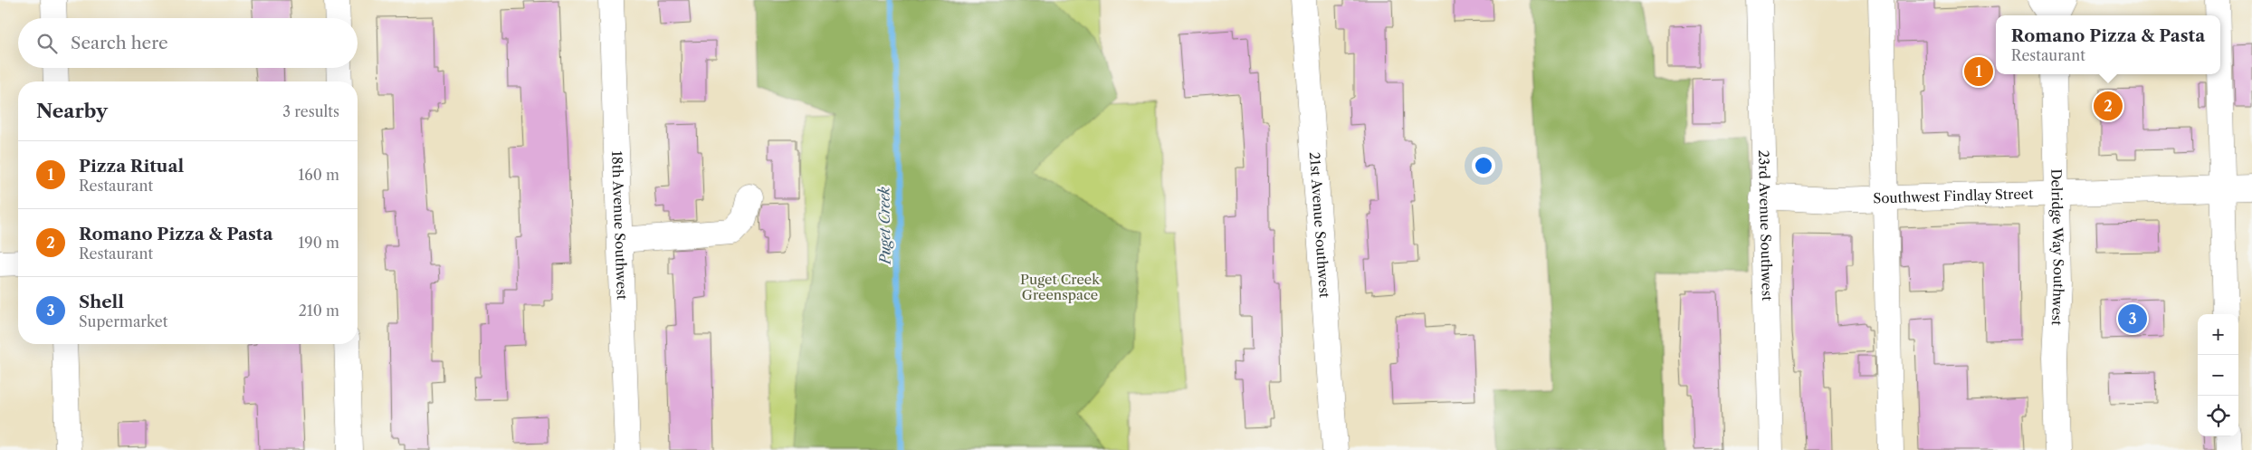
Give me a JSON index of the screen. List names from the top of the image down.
{
  "streets": {
    "street": [
      "Southwest Findlay Street",
      "18th Avenue Southwest",
      "21st Avenue Southwest",
      "23rd Avenue Southwest",
      "Delridge Way Southwest"
    ]
  },
  "crossings": [
    ["Southwest Findlay Street", "23rd Avenue Southwest"],
    ["Southwest Findlay Street", "Delridge Way Southwest"]
  ],
  "water": ["Puget Creek"],
  "parks": ["Puget Creek Greenspace"],
  "page": {
    "popup": ["Romano Pizza & Pasta", "Restaurant"],
    "search": "Search here",
    "pins": ["1", "2", "3"],
    "heading": ["Nearby", "3 results"],
    "list": [
      {
        "mark": "1",
        "name": "Pizza Ritual",
        "note": "Restaurant",
        "value": "160 m"
      },
      {
        "mark": "2",
        "name": "Romano Pizza & Pasta",
        "note": "Restaurant",
        "value": "190 m"
      },
      {
        "mark": "3",
        "name": "Shell",
        "note": "Supermarket",
        "value": "210 m"
      }
    ],
    "map_buttons": ["+", "−"]
  }
}
